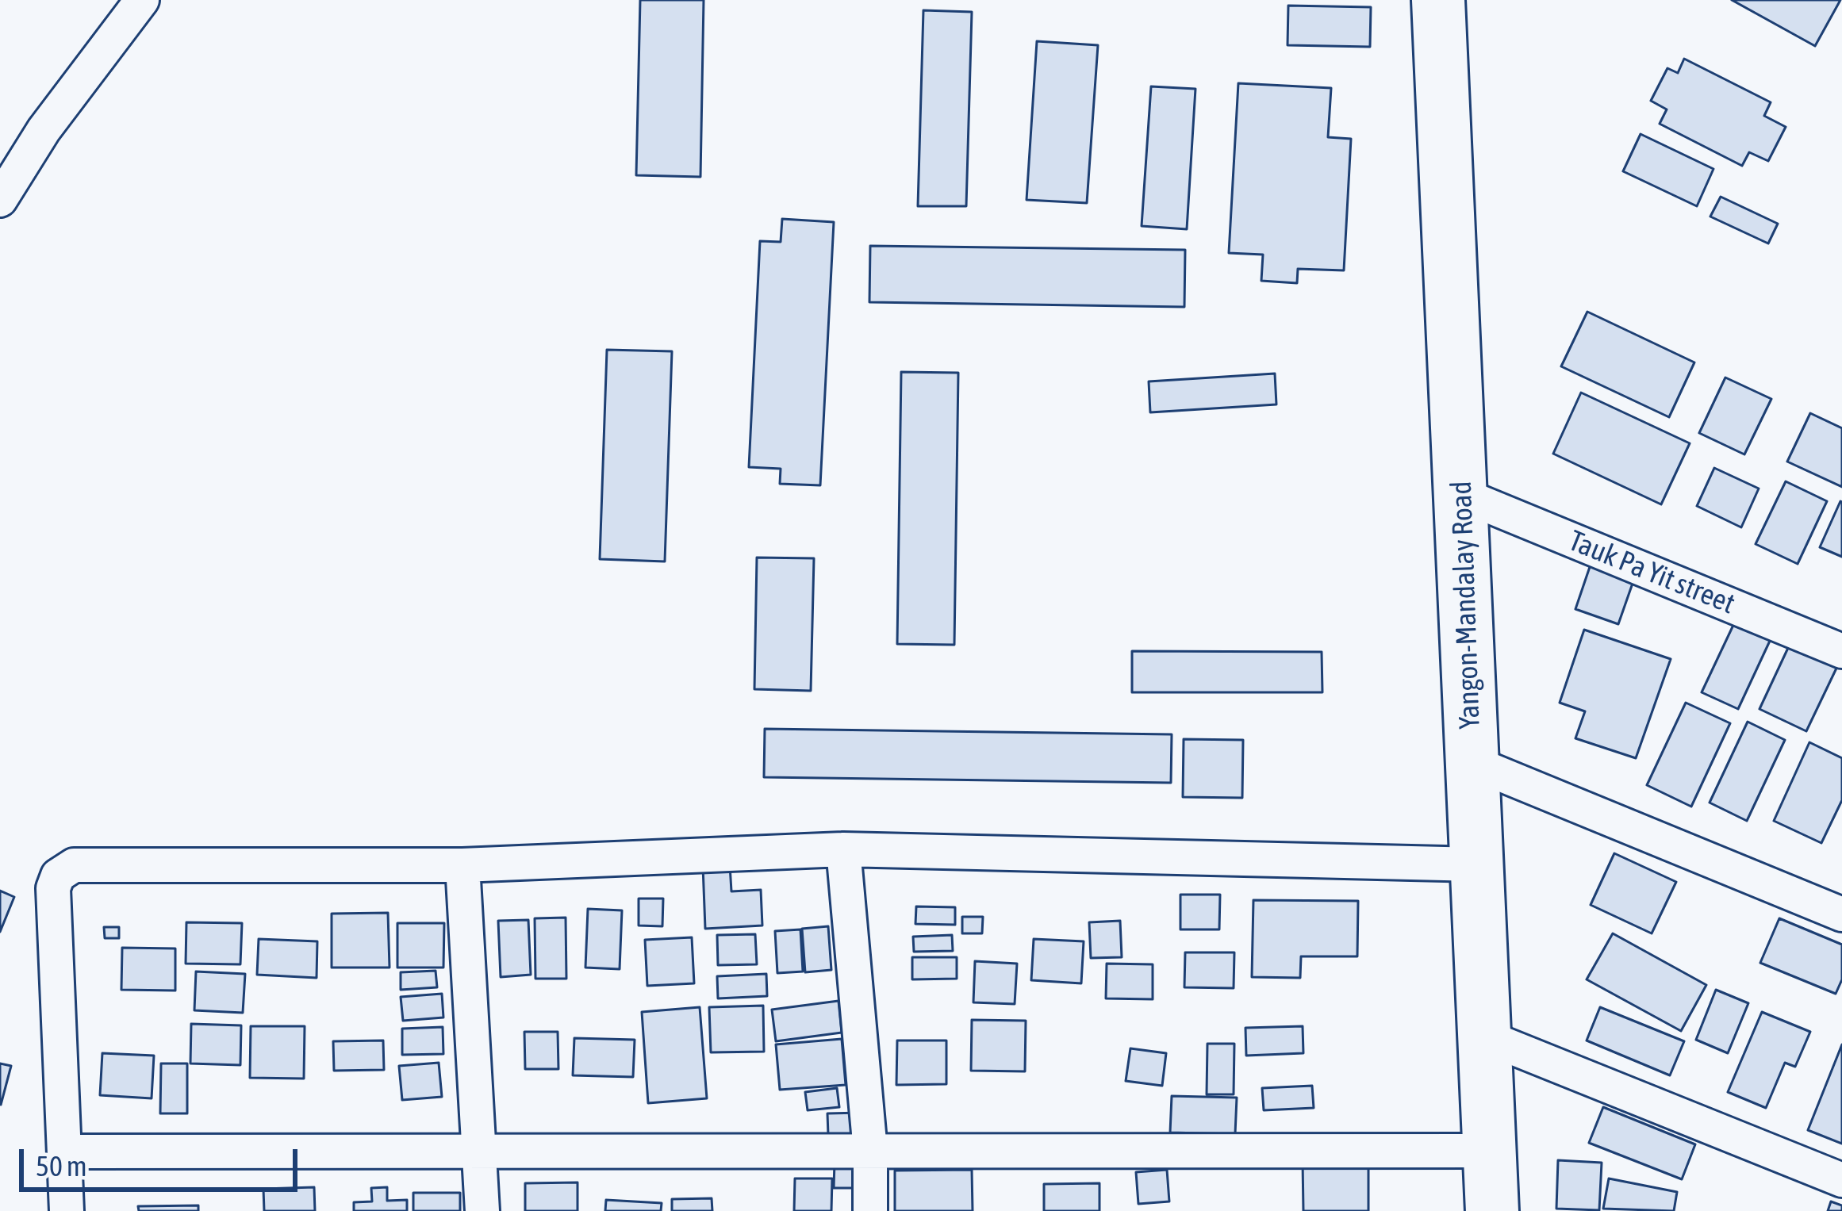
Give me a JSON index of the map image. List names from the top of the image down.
{
  "streets": {
    "highway": ["Yangon-Mandalay Road"],
    "street": ["Tauk Pa Yit street"]
  },
  "crossings": [
    ["Tauk Pa Yit street", "Yangon-Mandalay Road"]
  ],
  "scale_bar": "50 m"
}
